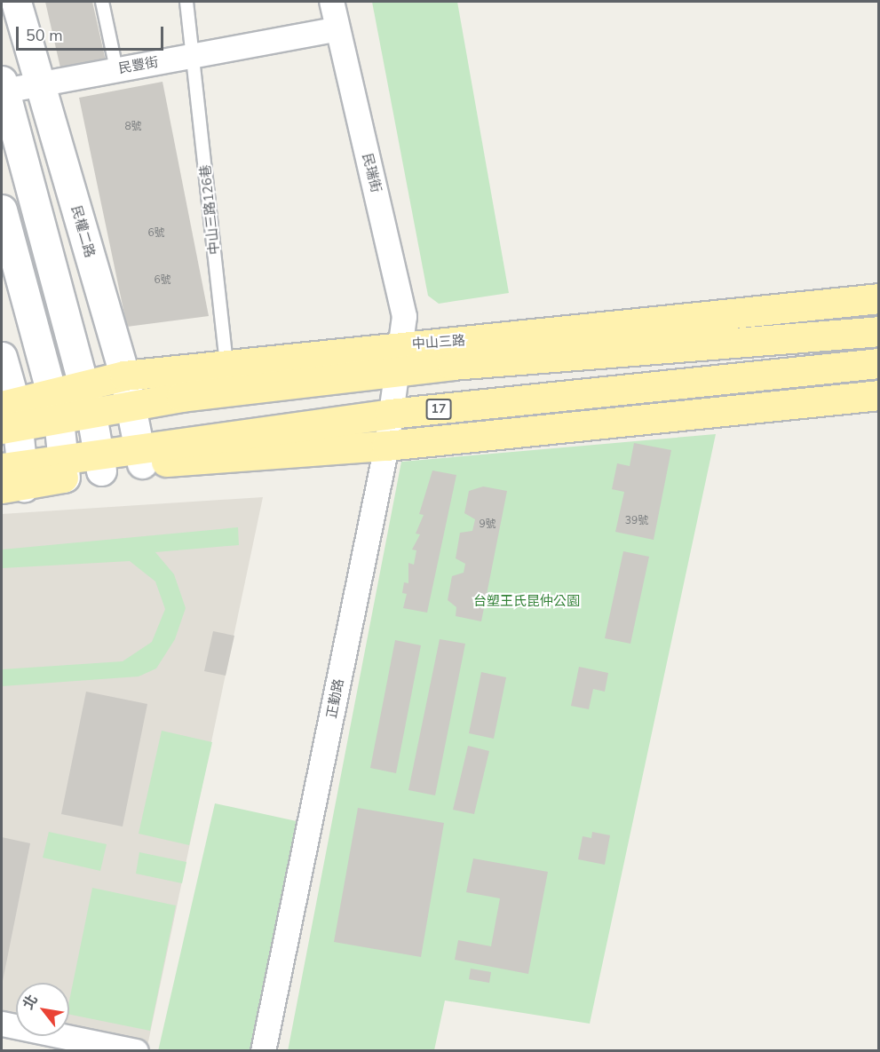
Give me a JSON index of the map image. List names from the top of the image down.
{
  "streets": {
    "main road": ["民權二路", "中山三路", "17"],
    "street": ["民豐街", "民瑞街", "正勤路"],
    "lane": ["中山三路126巷"]
  },
  "crossings": [
    ["民豐街", "民瑞街"],
    ["民豐街", "中山三路126巷"],
    ["民豐街", "民權二路"],
    ["民瑞街", "中山三路"],
    ["民瑞街", "正勤路"],
    ["中山三路126巷", "中山三路"],
    ["民權二路", "中山三路"],
    ["民權二路", "17"],
    ["中山三路", "正勤路"],
    ["17", "正勤路"]
  ],
  "parks": ["台塑王氏昆仲公園"],
  "house_numbers": [
    "8號",
    "6號",
    "6號",
    "39號",
    "9號"
  ],
  "scale_bar": "50 m",
  "north": "top left"
}
